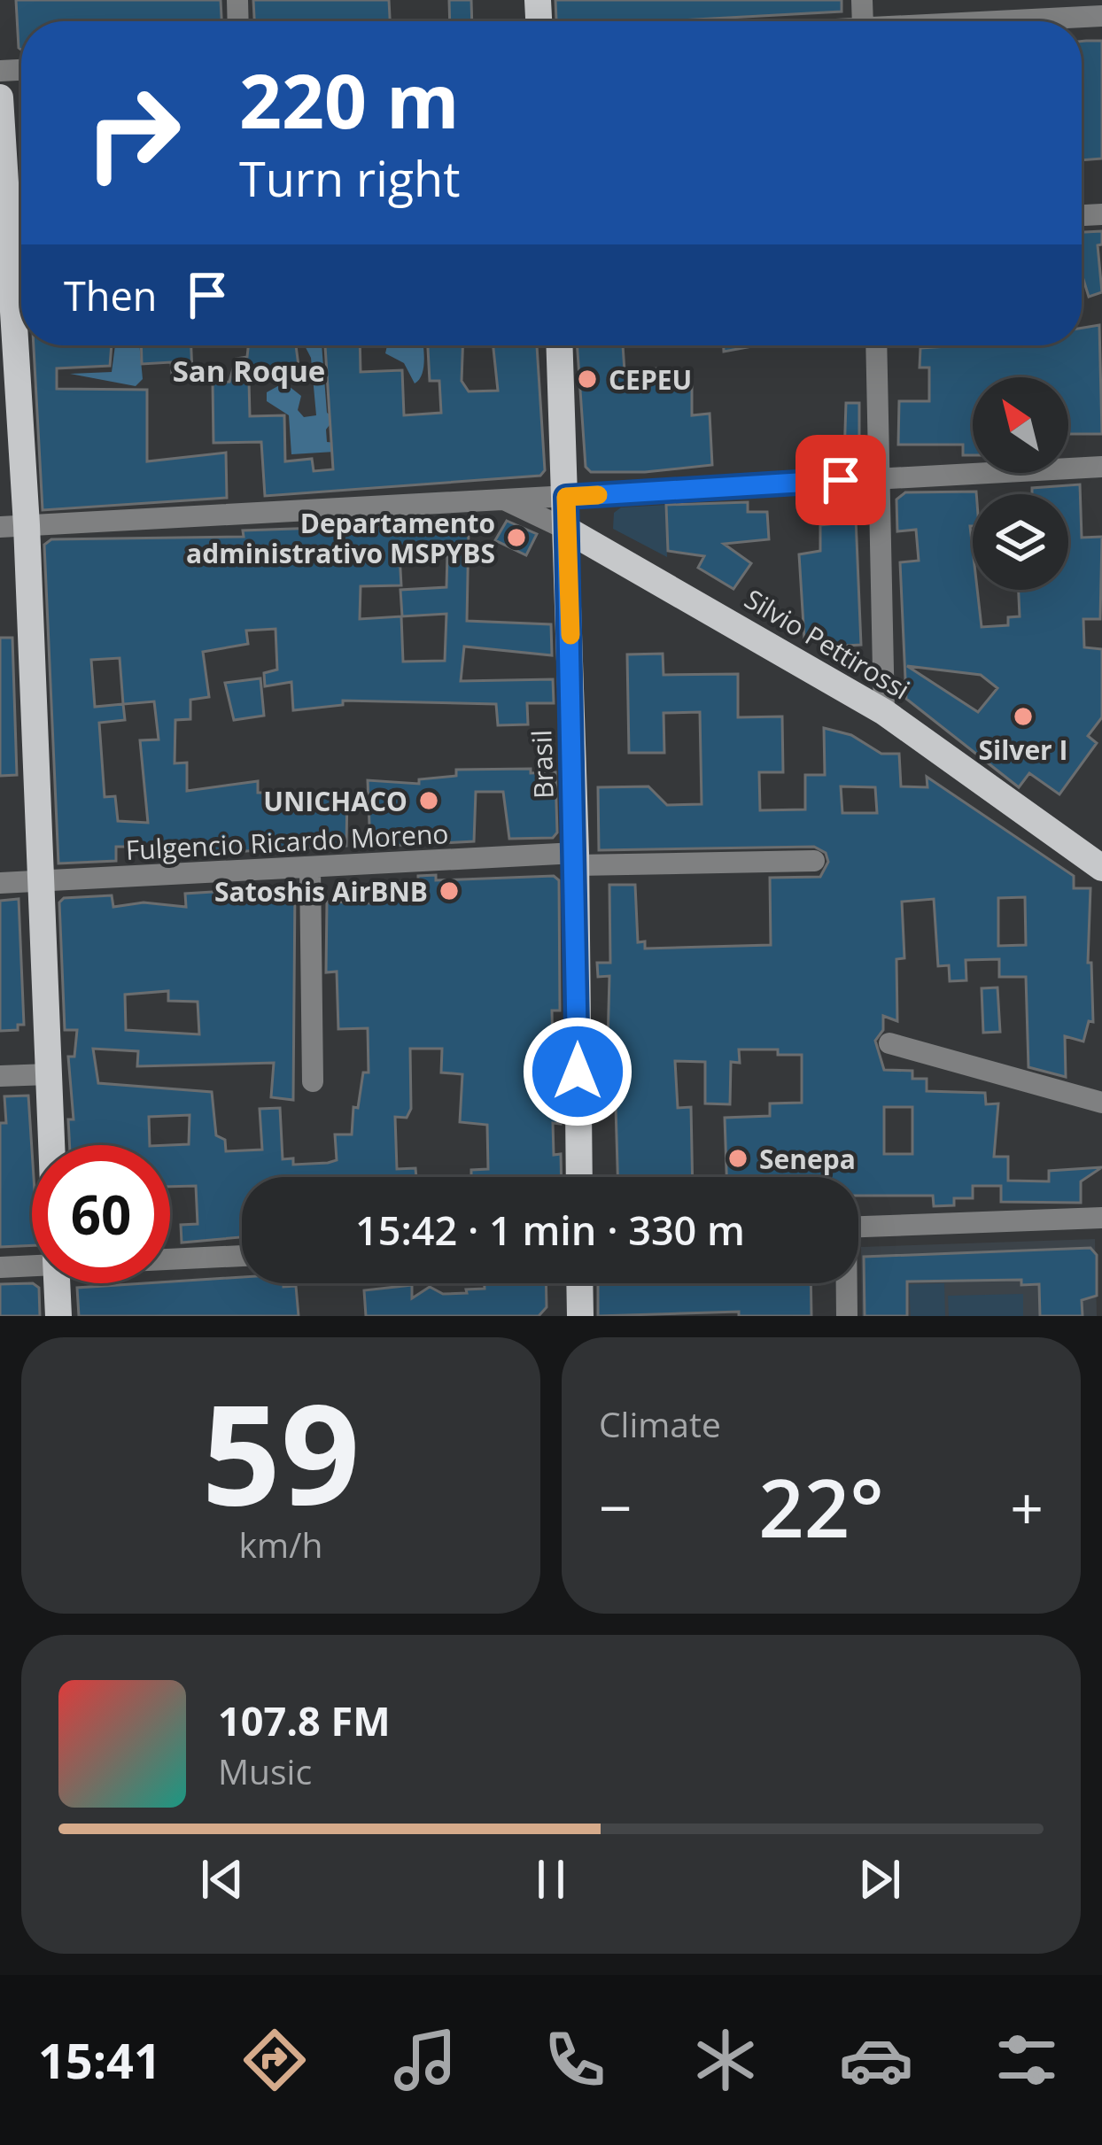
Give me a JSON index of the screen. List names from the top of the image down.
{
  "streets": {
    "main road": ["Silvio Pettirossi", "Brasil"],
    "street": ["Fulgencio Ricardo Moreno"]
  },
  "crossings": [
    ["Silvio Pettirossi", "Brasil"],
    ["Brasil", "Fulgencio Ricardo Moreno"]
  ],
  "districts": ["San Roque"],
  "places": [
    "CEPEU",
    "Departamento administrativo MSPYBS",
    "Silver I",
    "UNICHACO",
    "Satoshis AirBNB",
    "Senepa"
  ],
  "north": "top left",
  "page": {
    "turn": ["220 m", "Turn right"],
    "then": "Then",
    "limit": "60",
    "trip": "15:42 · 1 min · 330 m",
    "tile": [
      ["59", "km/h"],
      "Climate"
    ],
    "heat": ["−", "22°", "+"],
    "song": ["107.8 FM", "Music"],
    "tabs": "15:41"
  }
}
